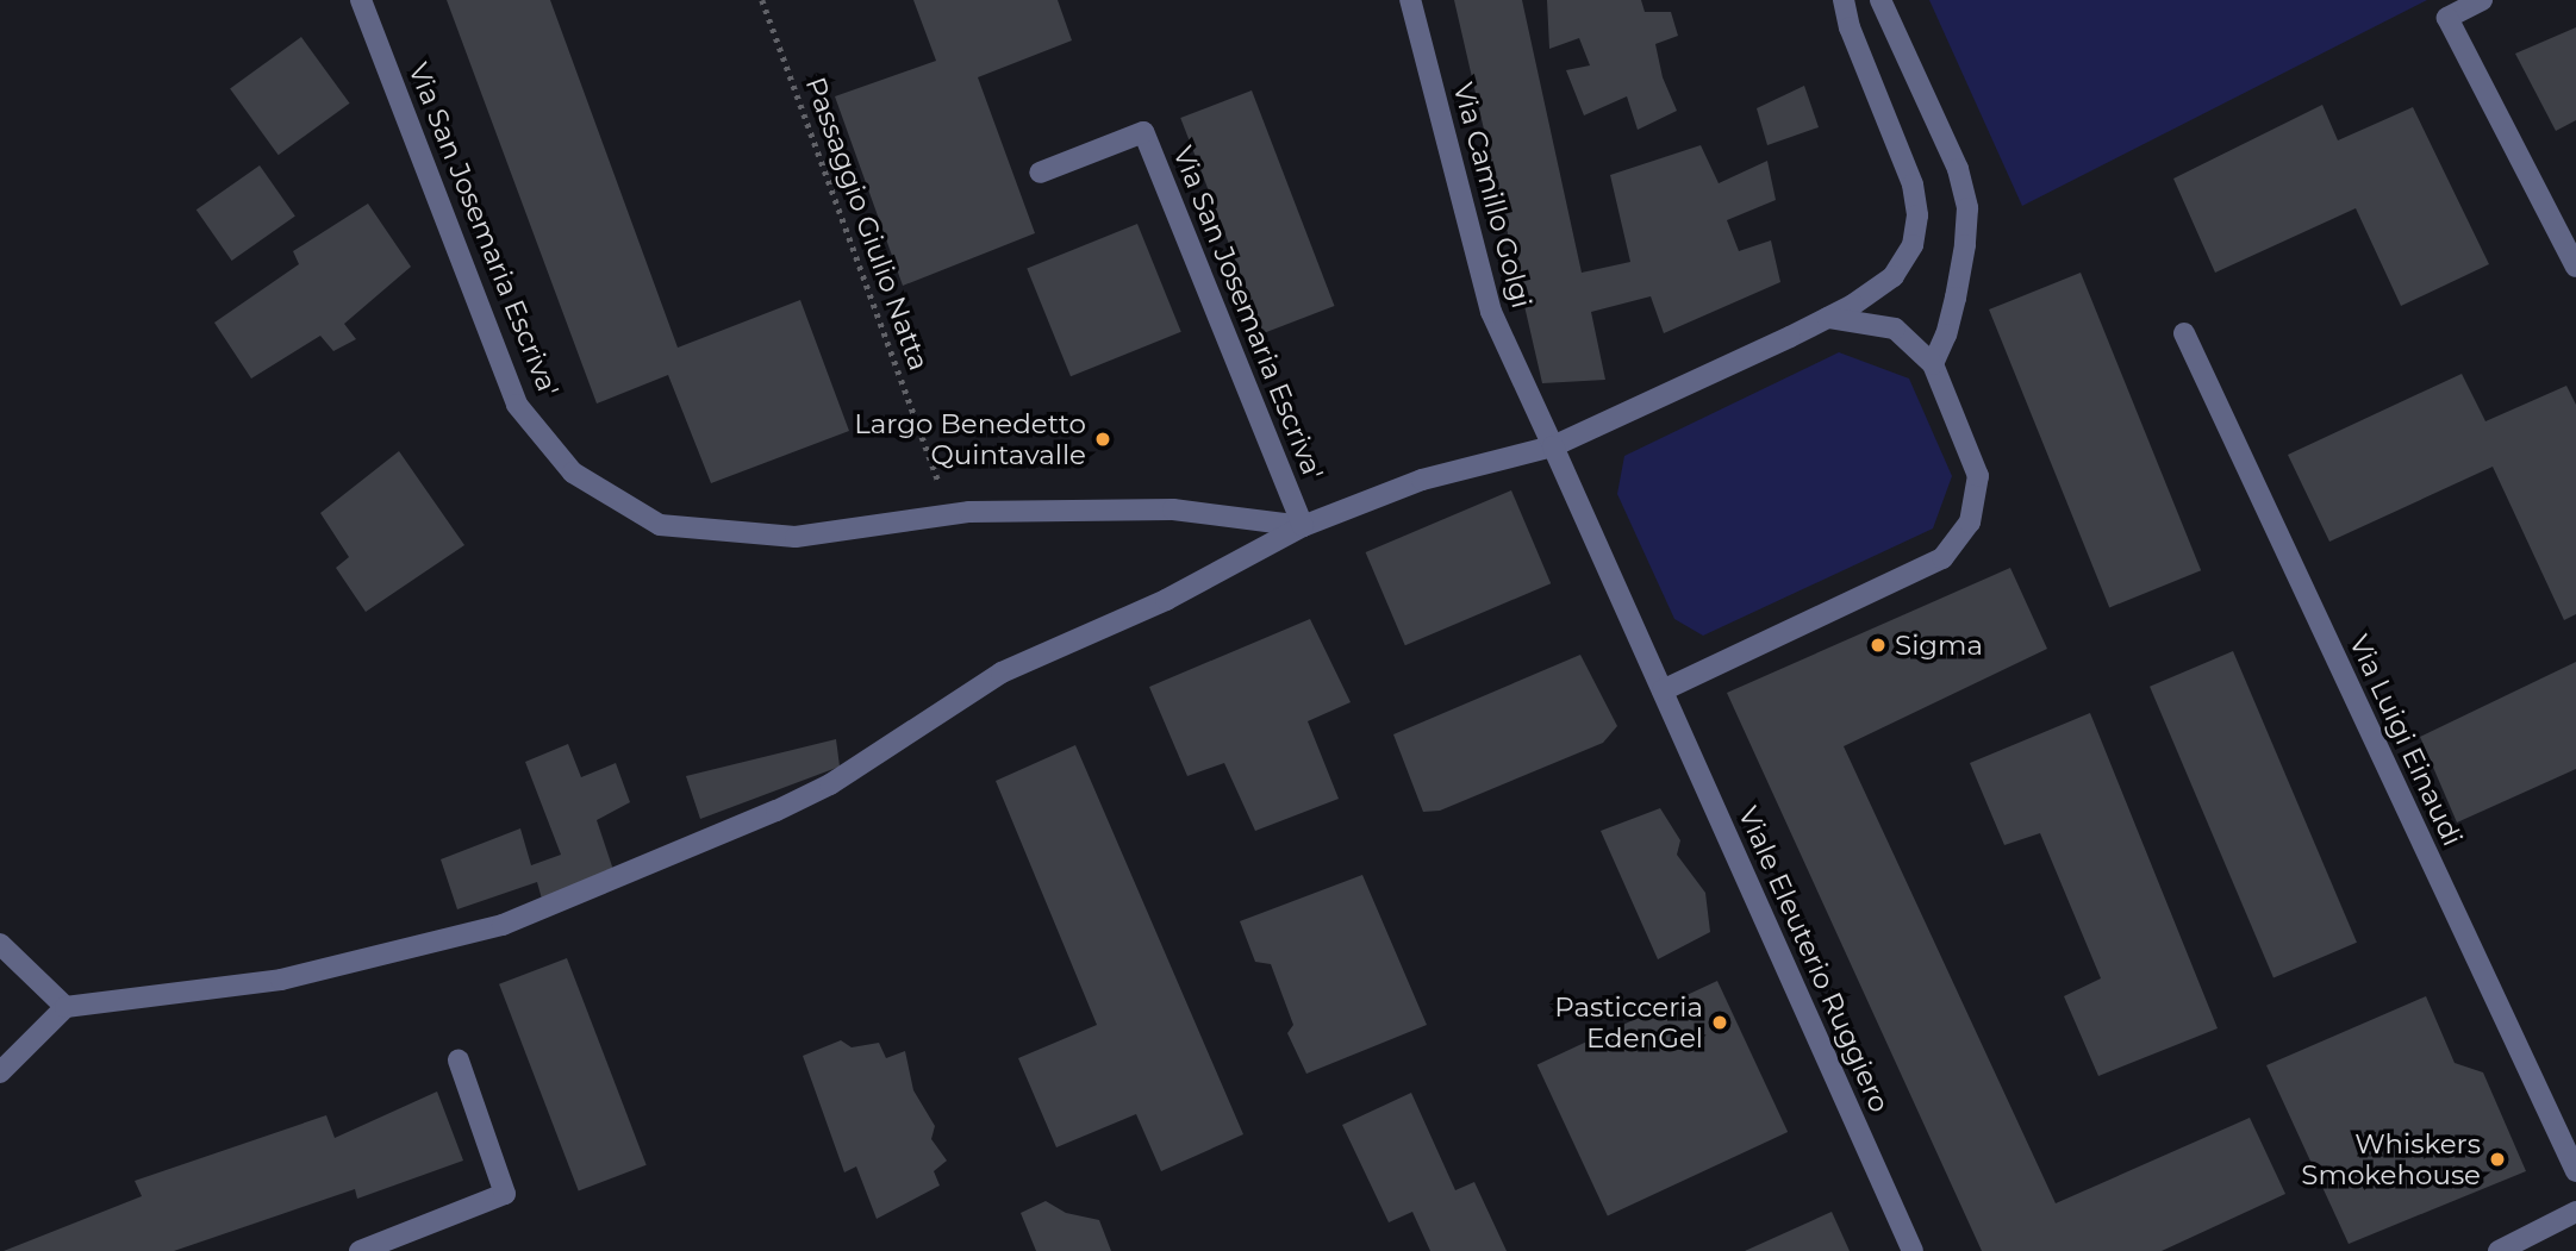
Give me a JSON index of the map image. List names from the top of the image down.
{
  "streets": {
    "street": [
      "Via Camillo Golgi",
      "Via San Josemaria Escriva'",
      "Via Luigi Einaudi",
      "Viale Eleuterio Ruggiero"
    ],
    "path": ["Passaggio Giulio Natta"]
  },
  "crossings": [
    ["Via Camillo Golgi", "Via San Josemaria Escriva'"],
    ["Via Camillo Golgi", "Viale Eleuterio Ruggiero"]
  ],
  "places": [
    "Largo Benedetto Quintavalle",
    "Sigma",
    "Pasticceria EdenGel",
    "Whiskers Smokehouse"
  ]
}
